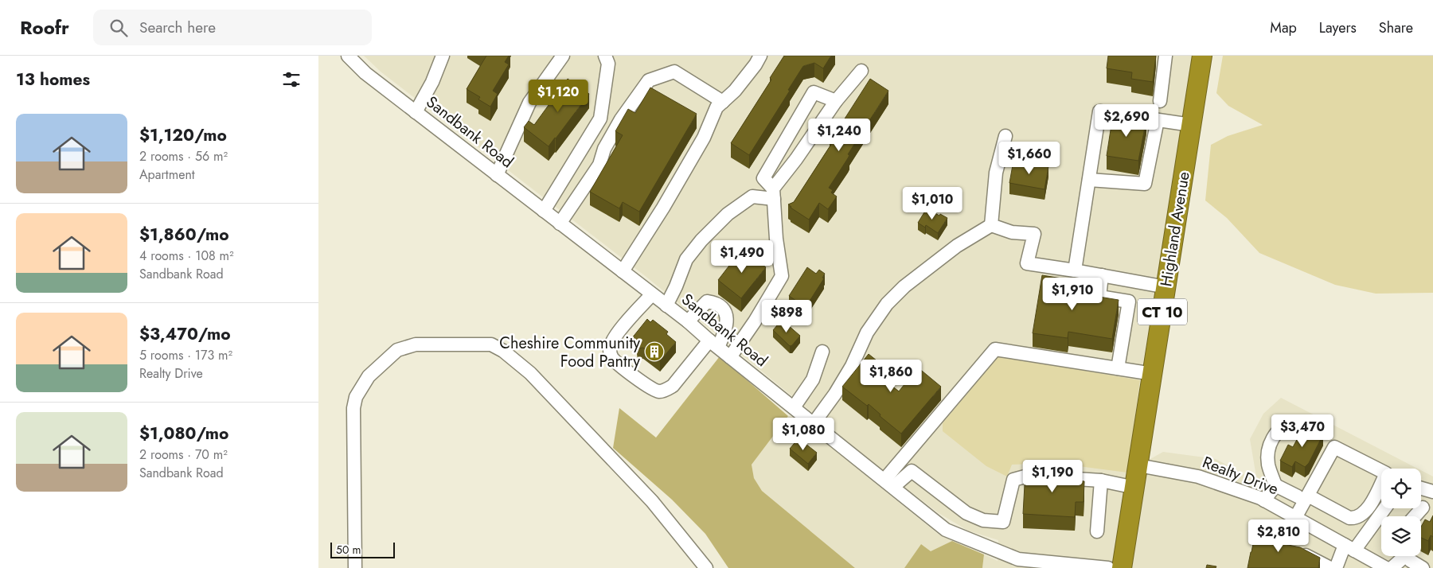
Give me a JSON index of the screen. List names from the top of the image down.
{
  "streets": {
    "highway": ["Highland Avenue", "CT 10"],
    "street": ["Sandbank Road", "Realty Drive"]
  },
  "crossings": [
    ["Highland Avenue", "Realty Drive"]
  ],
  "places": {
    "building": ["Cheshire Community Food Pantry"]
  },
  "scale_bar": "50 m",
  "page": {
    "header": "Roofr",
    "search": "Search here",
    "nav": ["Map", "Layers", "Share"],
    "heading": "13 homes",
    "price": [
      "$1,120",
      "$2,690",
      "$1,240",
      "$1,660",
      "$1,010",
      "$1,490",
      "$1,910",
      "$898",
      "$1,860",
      "$3,470",
      "$1,080",
      "$1,190",
      "$2,810"
    ],
    "list": [
      {
        "name": "$1,120/mo",
        "note": "2 rooms · 56 m² · Apartment"
      },
      {
        "name": "$1,860/mo",
        "note": "4 rooms · 108 m² · Sandbank Road"
      },
      {
        "name": "$3,470/mo",
        "note": "5 rooms · 173 m² · Realty Drive"
      },
      {
        "name": "$1,080/mo",
        "note": "2 rooms · 70 m² · Sandbank Road"
      }
    ],
    "scale": "50 m"
  }
}
